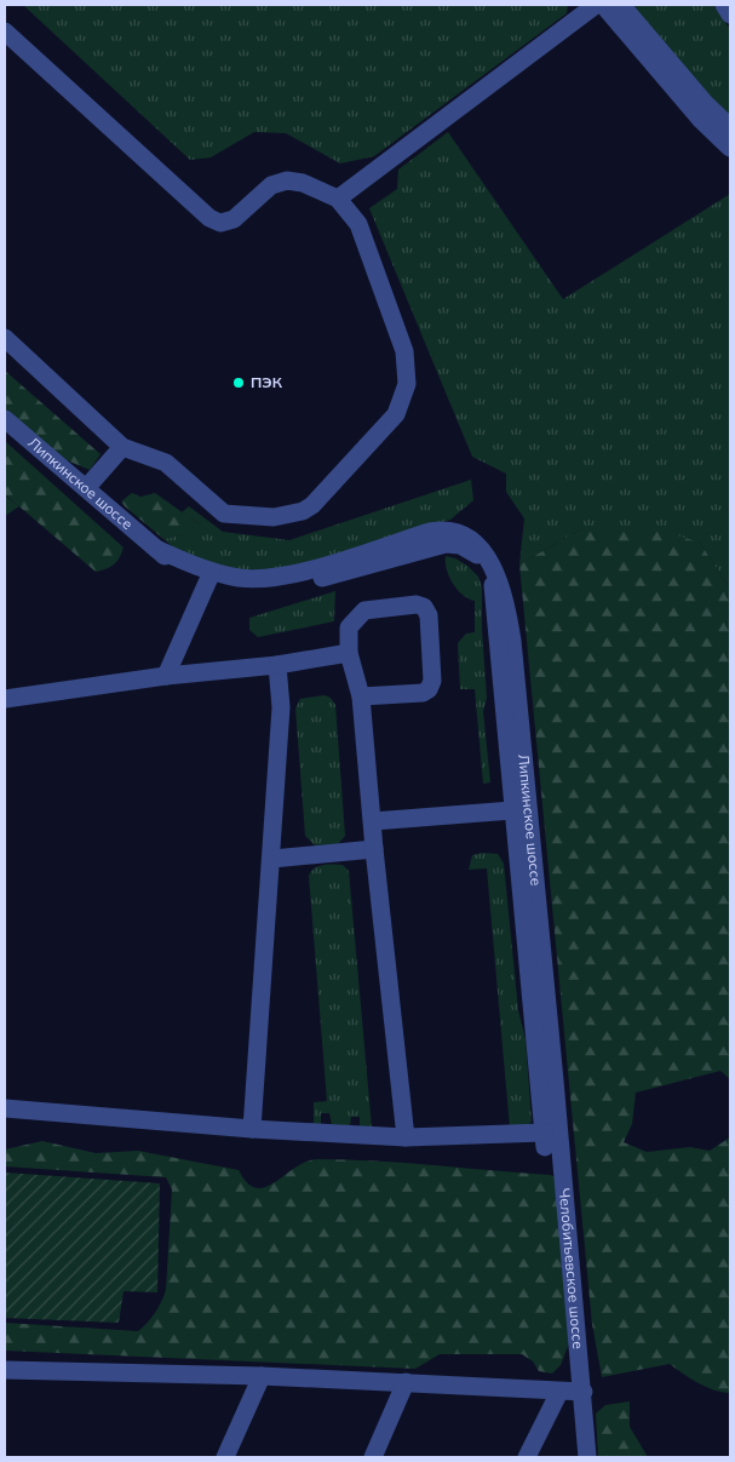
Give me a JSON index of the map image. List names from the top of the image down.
{
  "streets": {
    "street": ["Липкинское шоссе", "Челобитьевское шоссе"]
  },
  "crossings": [
    ["Липкинское шоссе", "Челобитьевское шоссе"]
  ],
  "places": ["ПЭК"]
}
